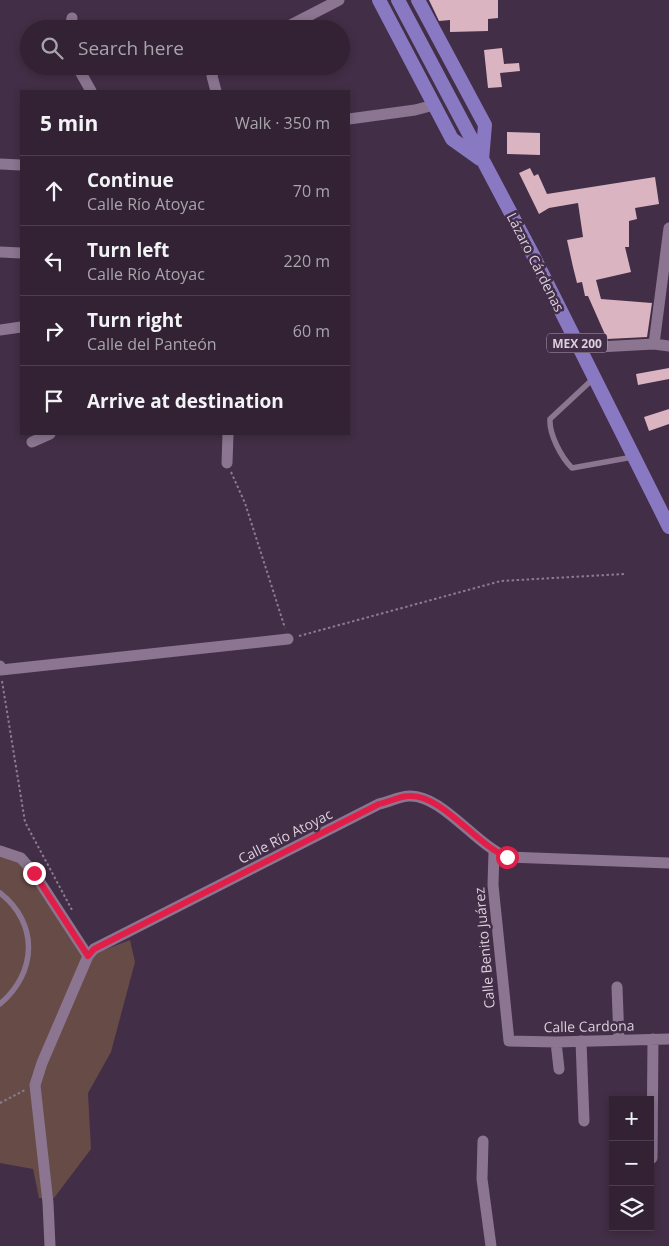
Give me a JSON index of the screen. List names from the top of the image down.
{
  "streets": {
    "main road": ["Lázaro Cárdenas", "MEX 200"],
    "street": ["Calle Río Atoyac", "Calle Benito Juárez", "Calle Cardona"]
  },
  "crossings": [
    ["Lázaro Cárdenas", "MEX 200"],
    ["Calle Río Atoyac", "Calle Benito Juárez"],
    ["Calle Benito Juárez", "Calle Cardona"]
  ],
  "page": {
    "search": "Search here",
    "heading": ["5 min", "Walk · 350 m"],
    "list": [
      ["Continue", "Calle Río Atoyac", "70 m"],
      ["Turn left", "Calle Río Atoyac", "220 m"],
      ["Turn right", "Calle del Panteón", "60 m"],
      "Arrive at destination"
    ],
    "map_buttons": ["+", "−"]
  }
}
